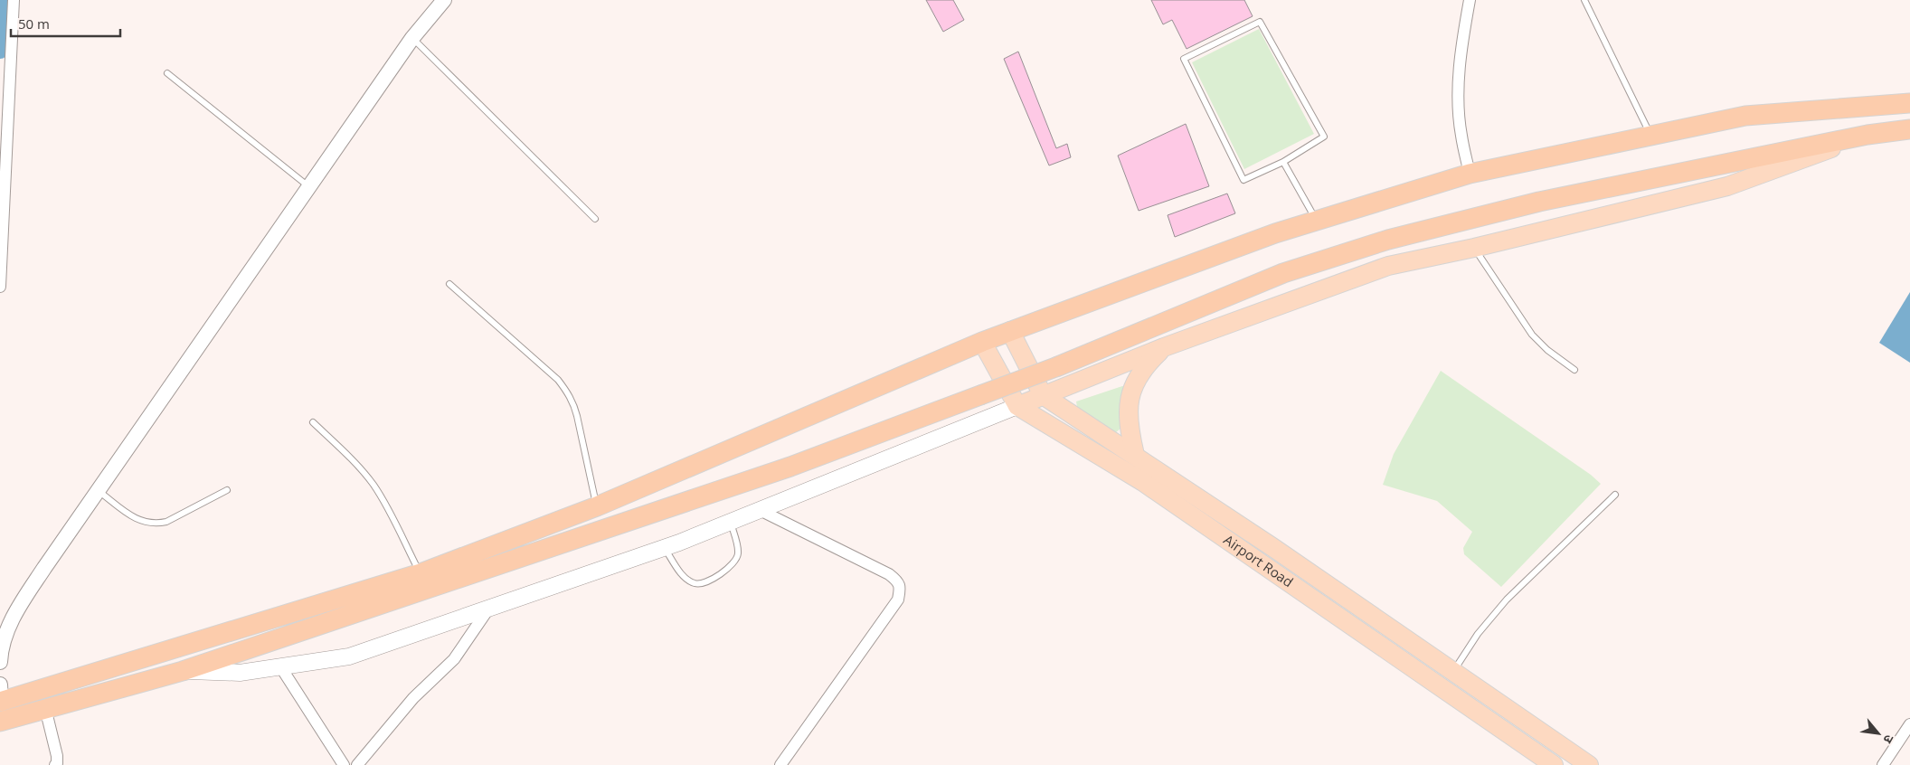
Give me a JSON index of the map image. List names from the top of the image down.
{
  "streets": {
    "main road": ["Airport Road"]
  },
  "scale_bar": "50 m",
  "north": "bottom right"
}
